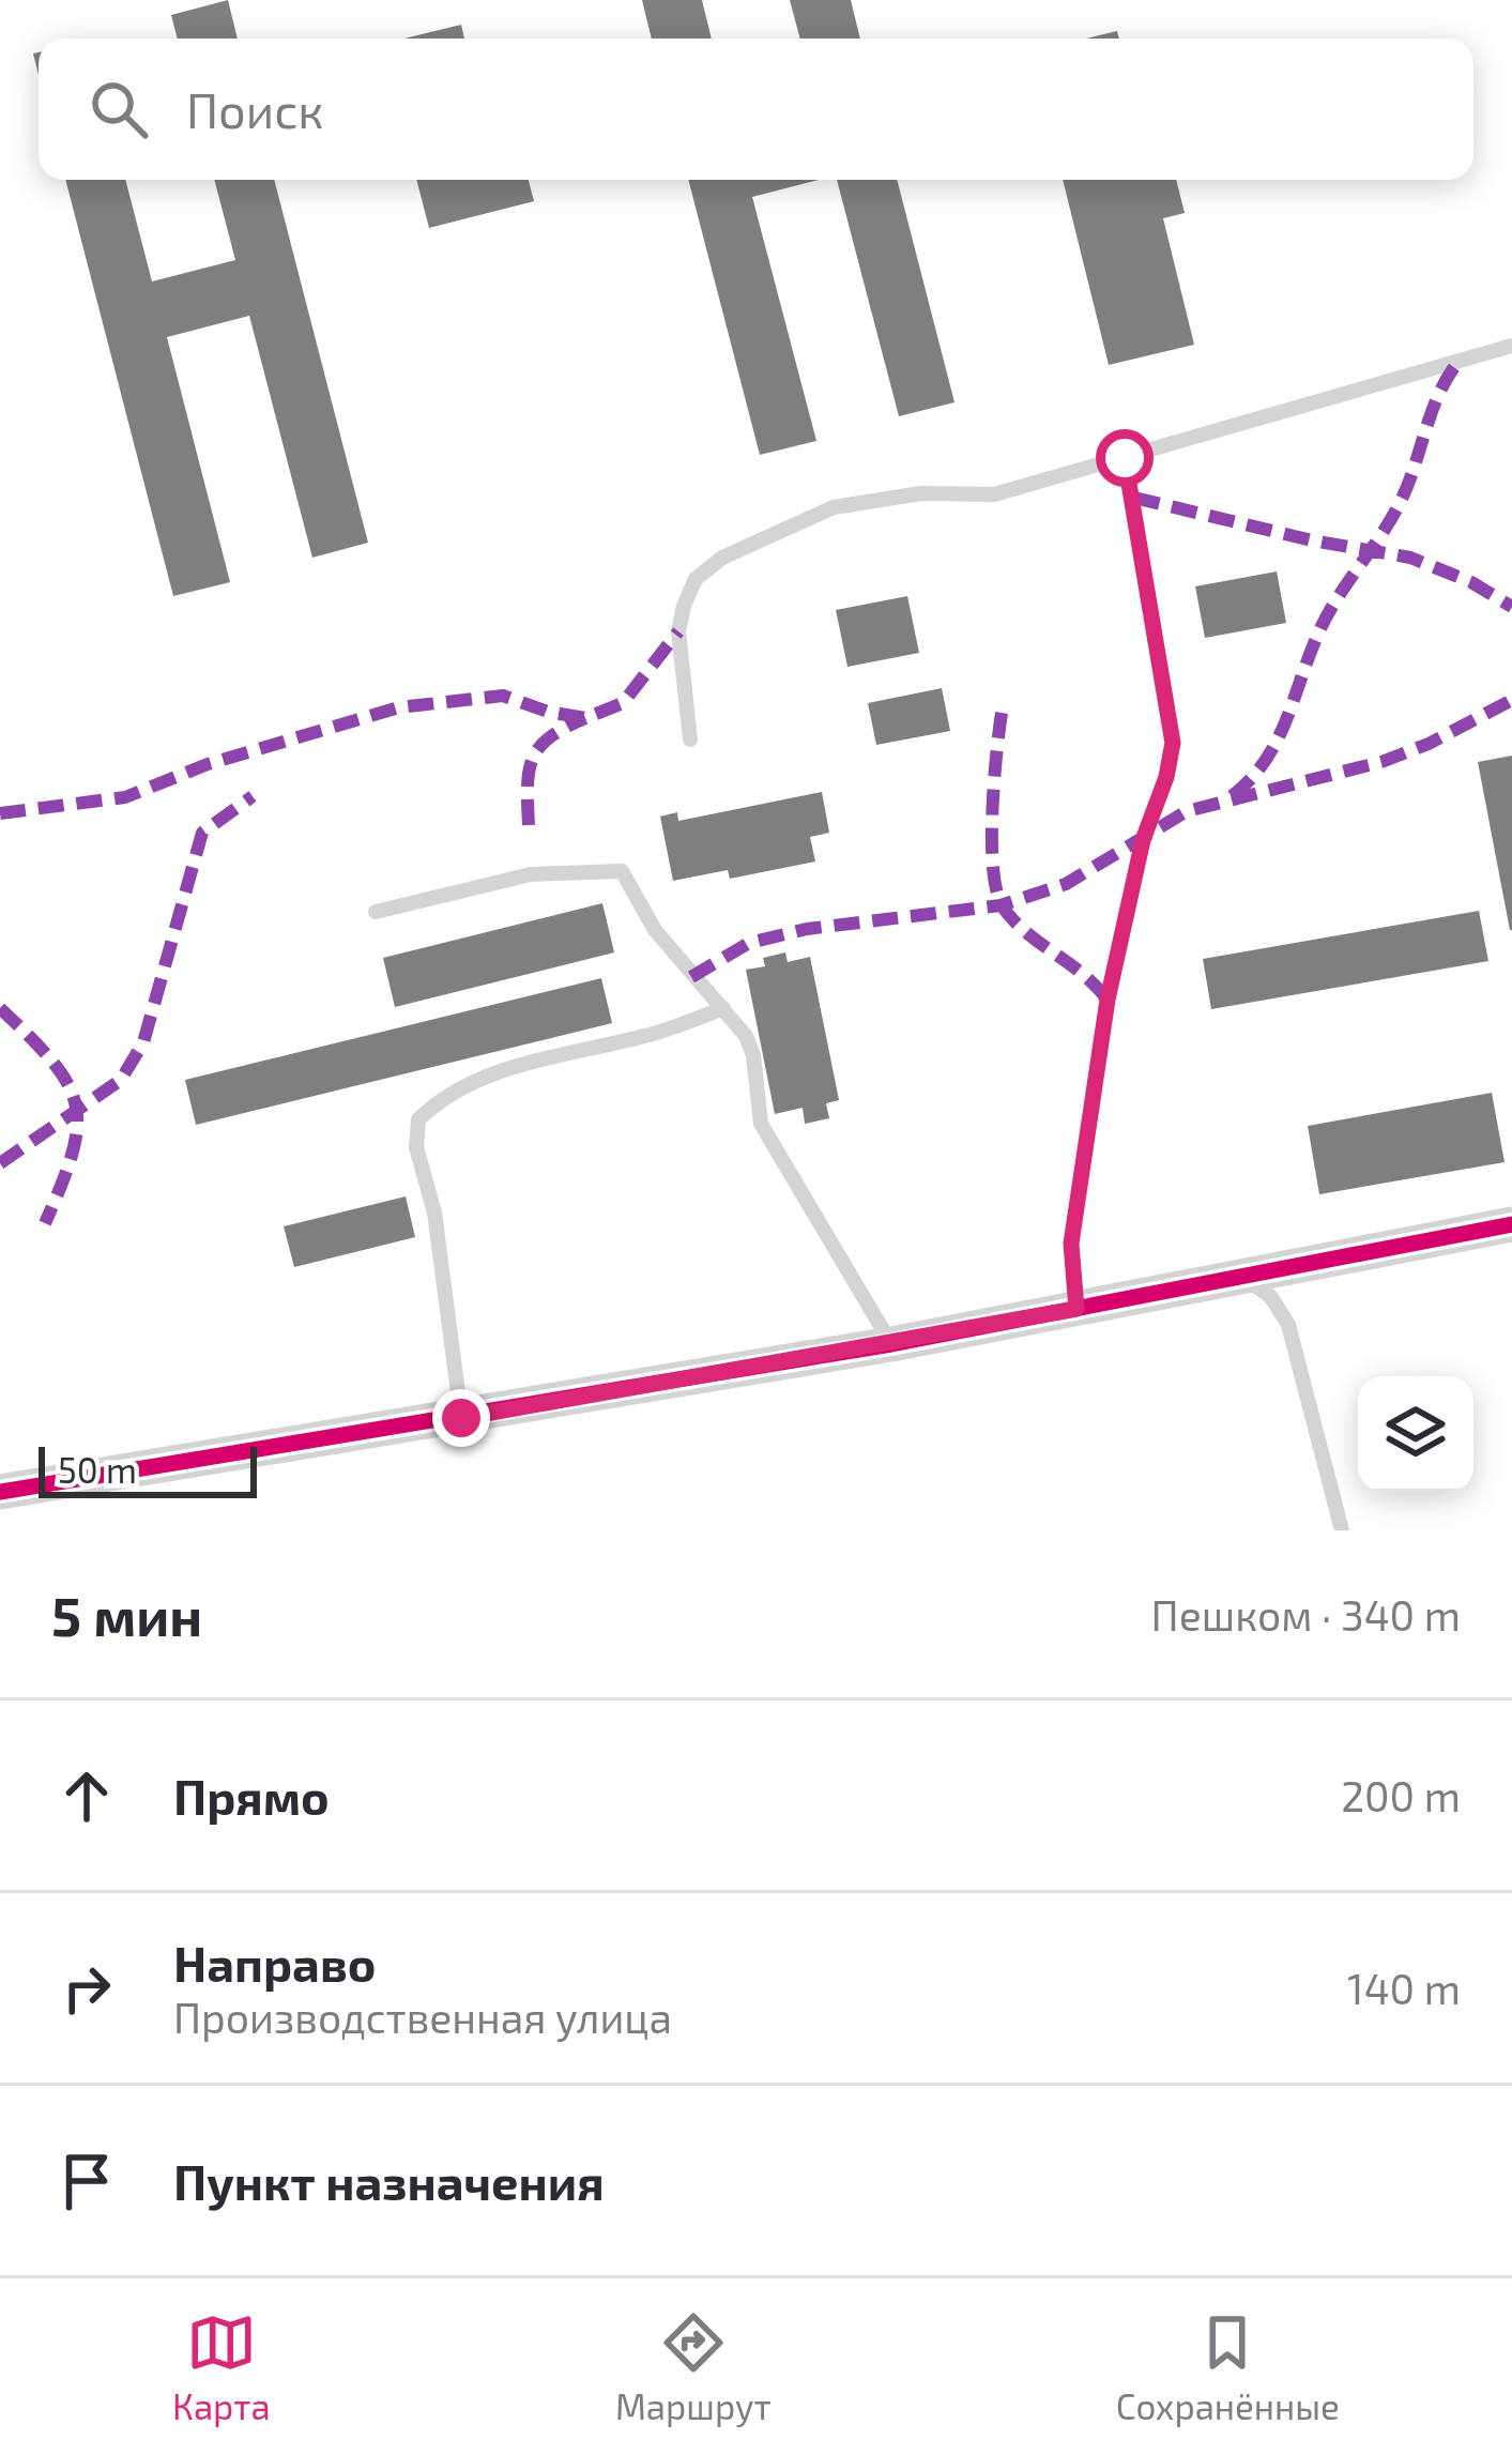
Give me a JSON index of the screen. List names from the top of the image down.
{
  "scale_bar": "50 m",
  "page": {
    "search": "Поиск",
    "scale": "50 m",
    "heading": ["5 мин", "Пешком · 340 m"],
    "list": [
      ["Прямо", "200 m"],
      ["Направо", "Производственная улица", "140 m"],
      "Пункт назначения"
    ],
    "nav": ["Карта", "Маршрут", "Сохранённые"]
  }
}
